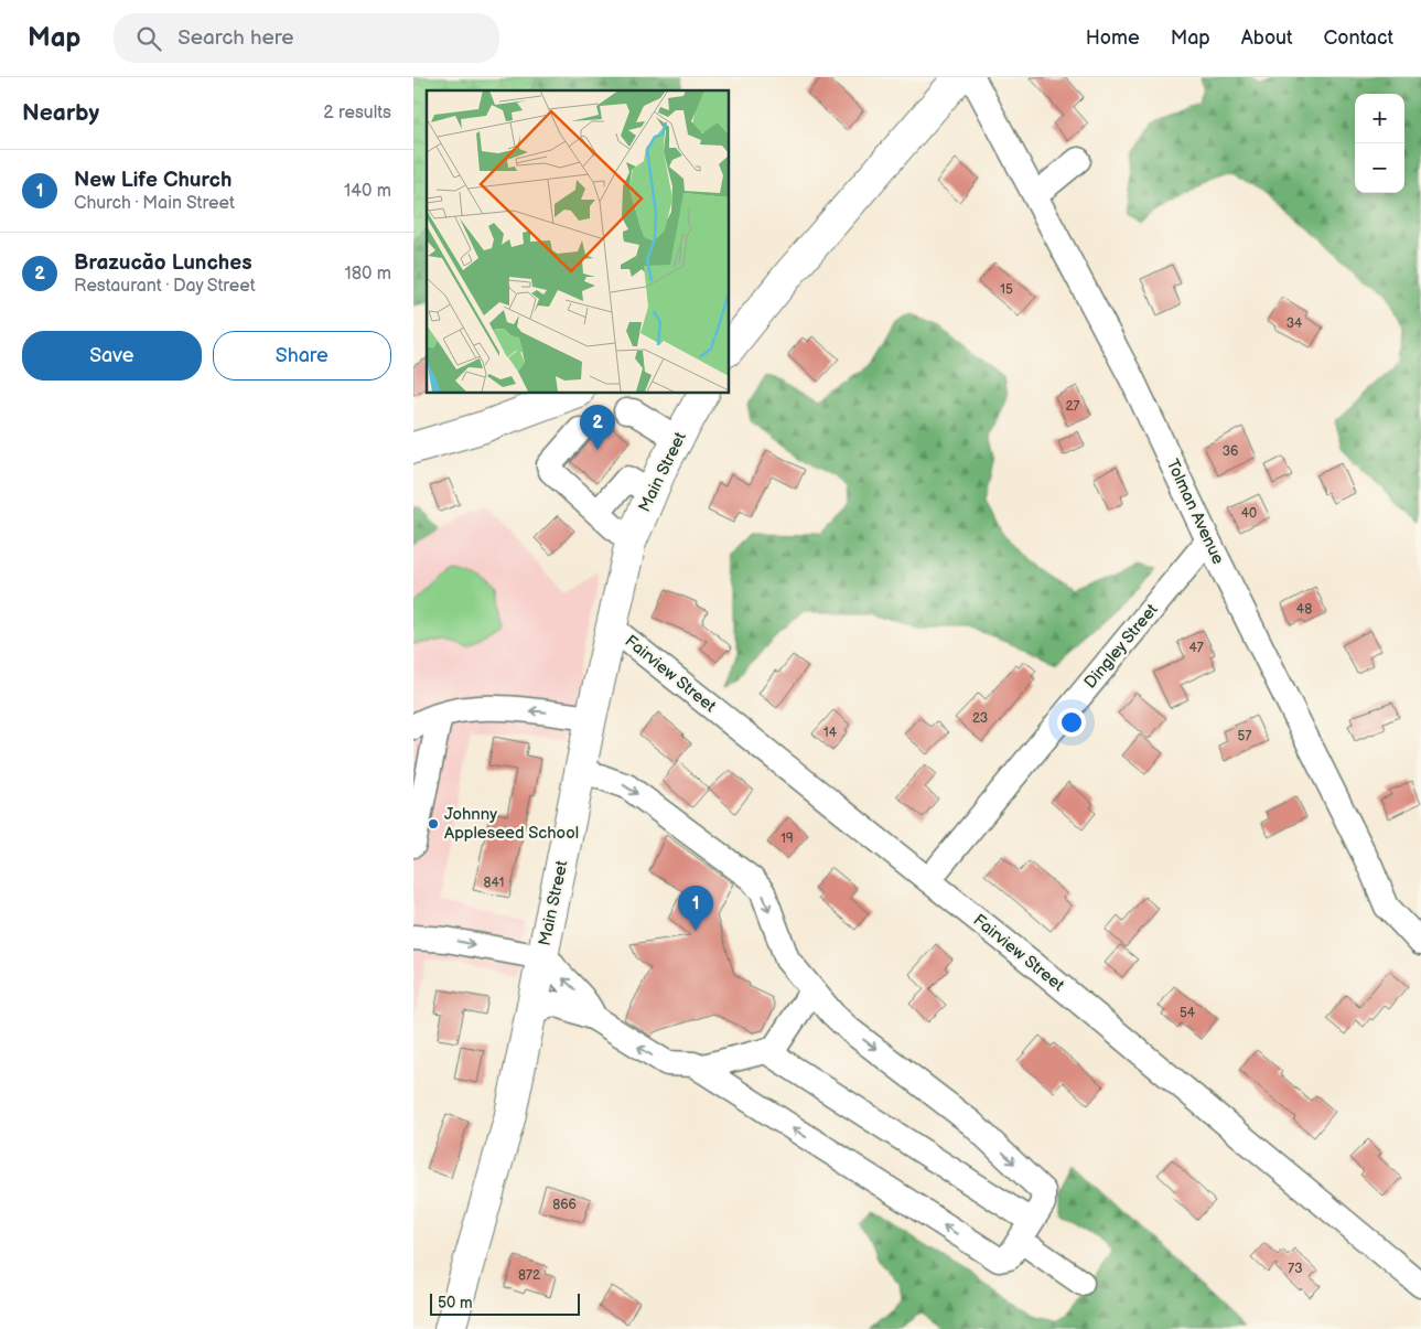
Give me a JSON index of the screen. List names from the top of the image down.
{
  "streets": {
    "main road": ["Main Street"],
    "street": ["Tolman Avenue", "Dingley Street", "Fairview Street"]
  },
  "crossings": [
    ["Main Street", "Fairview Street"],
    ["Tolman Avenue", "Dingley Street"],
    ["Dingley Street", "Fairview Street"]
  ],
  "places": ["Johnny Appleseed School"],
  "house_numbers": [
    "15",
    "34",
    "27",
    "36",
    "40",
    "48",
    "47",
    "23",
    "14",
    "57",
    "19",
    "841",
    "54",
    "866",
    "73",
    "872"
  ],
  "scale_bar": "50 m",
  "page": {
    "header": "Map",
    "search": "Search here",
    "nav": [
      "Home",
      "Map",
      "About",
      "Contact"
    ],
    "heading": ["Nearby", "2 results"],
    "map_buttons": ["+", "−"],
    "list": [
      {
        "mark": "1",
        "name": "New Life Church",
        "note": "Church · Main Street",
        "value": "140 m"
      },
      {
        "mark": "2",
        "name": "Brazucăo Lunches",
        "note": "Restaurant · Day Street",
        "value": "180 m"
      }
    ],
    "buttons": ["Save", "Share"],
    "pins": ["2", "1"],
    "scale": "50 m"
  }
}
